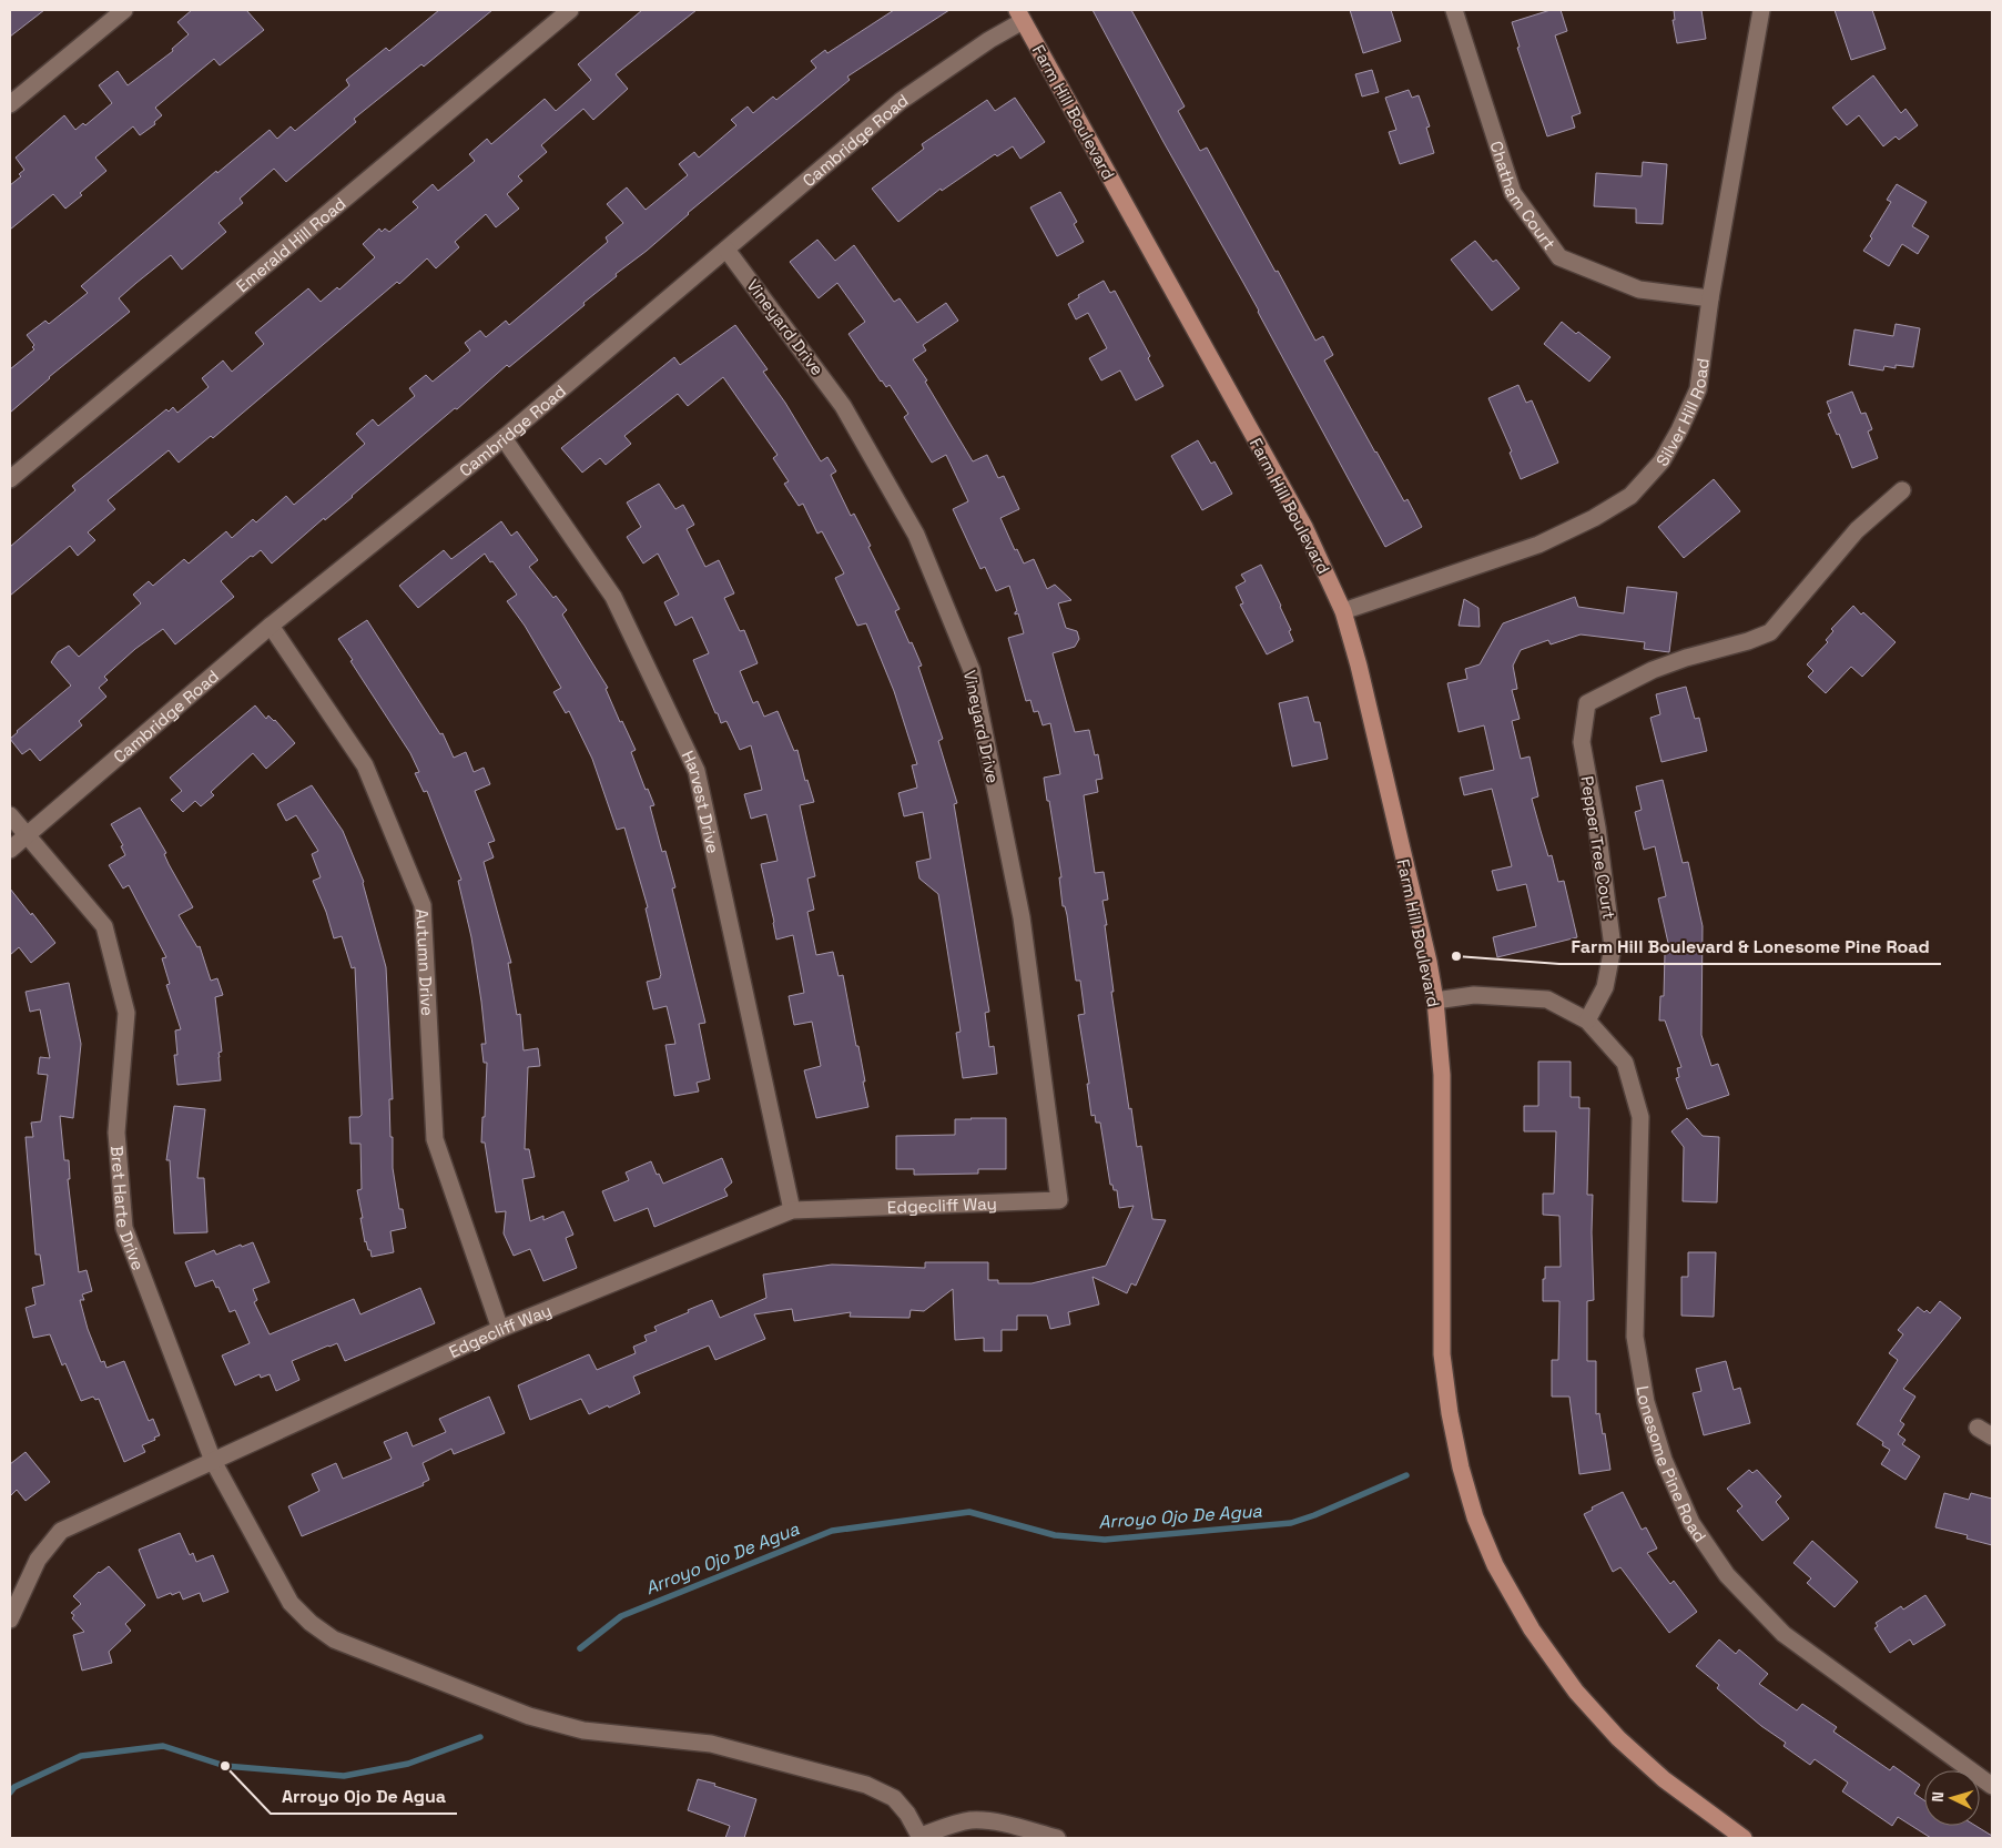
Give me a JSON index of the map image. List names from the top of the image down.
{
  "streets": {
    "main road": ["Farm Hill Boulevard"],
    "street": [
      "Cambridge Road",
      "Chatham Court",
      "Emerald Hill Road",
      "Vineyard Drive",
      "Silver Hill Road",
      "Harvest Drive",
      "Pepper Tree Court",
      "Autumn Drive",
      "Edgecliff Way",
      "Bret Harte Drive",
      "Lonesome Pine Road"
    ]
  },
  "crossings": [
    ["Farm Hill Boulevard", "Cambridge Road"],
    ["Farm Hill Boulevard", "Silver Hill Road"],
    ["Cambridge Road", "Vineyard Drive"],
    ["Cambridge Road", "Harvest Drive"],
    ["Cambridge Road", "Autumn Drive"],
    ["Cambridge Road", "Bret Harte Drive"],
    ["Chatham Court", "Silver Hill Road"],
    ["Vineyard Drive", "Edgecliff Way"],
    ["Harvest Drive", "Edgecliff Way"],
    ["Pepper Tree Court", "Lonesome Pine Road"],
    ["Autumn Drive", "Edgecliff Way"],
    ["Edgecliff Way", "Bret Harte Drive"]
  ],
  "water": ["Arroyo Ojo De Agua"],
  "places": ["Farm Hill Boulevard & Lonesome Pine Road", "Arroyo Ojo De Agua"],
  "north": "left"
}
